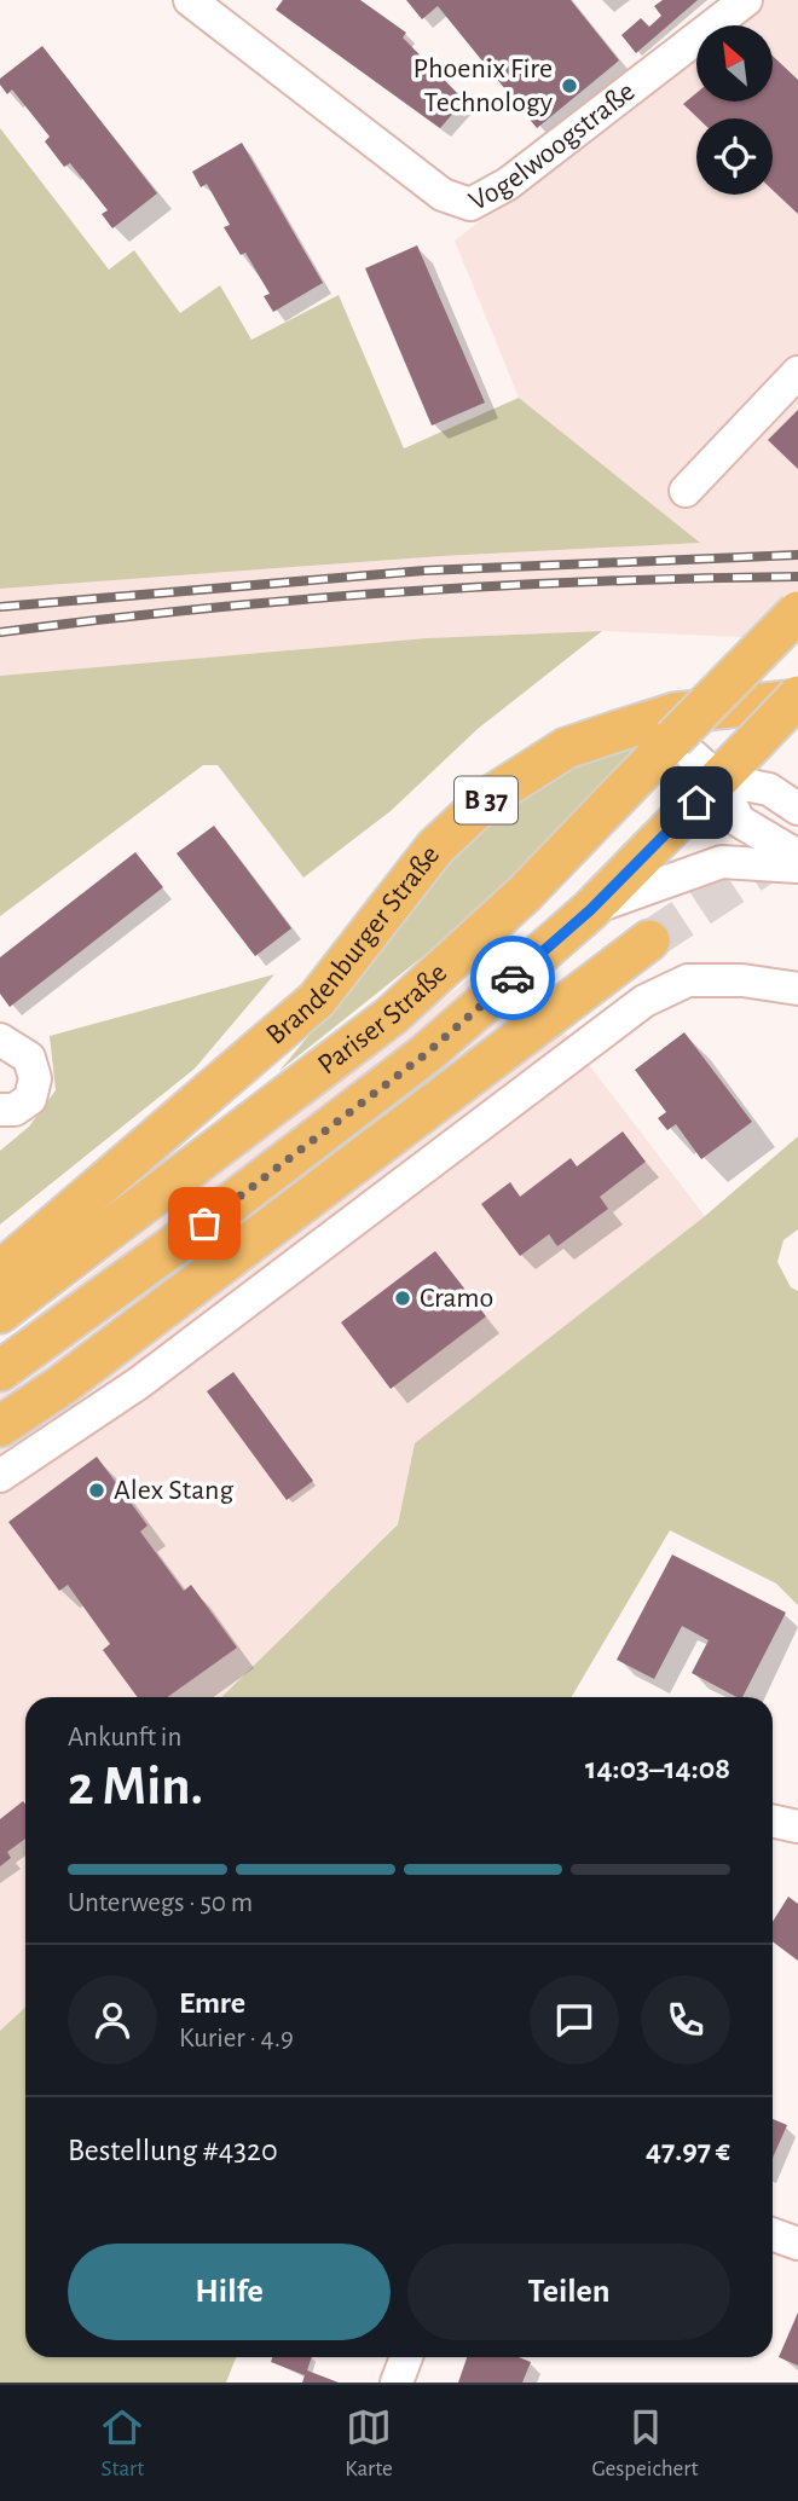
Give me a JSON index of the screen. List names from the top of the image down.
{
  "streets": {
    "main road": ["B 37", "Brandenburger Straße", "Pariser Straße"],
    "street": ["Vogelwoogstraße"]
  },
  "crossings": [
    ["Brandenburger Straße", "Pariser Straße"]
  ],
  "places": ["Phoenix Fire Technology", "Cramo", "Alex Stang"],
  "north": "top left",
  "page": {
    "heading": ["2 Min.", "Ankunft in", "14:03–14:08"],
    "panel": [
      "Emre",
      "Kurier · 4.9",
      "Bestellung #4320",
      "47.97 €"
    ],
    "bar": "Unterwegs · 50 m",
    "buttons": ["Hilfe", "Teilen"],
    "tabs": ["Start", "Karte", "Gespeichert"]
  }
}
